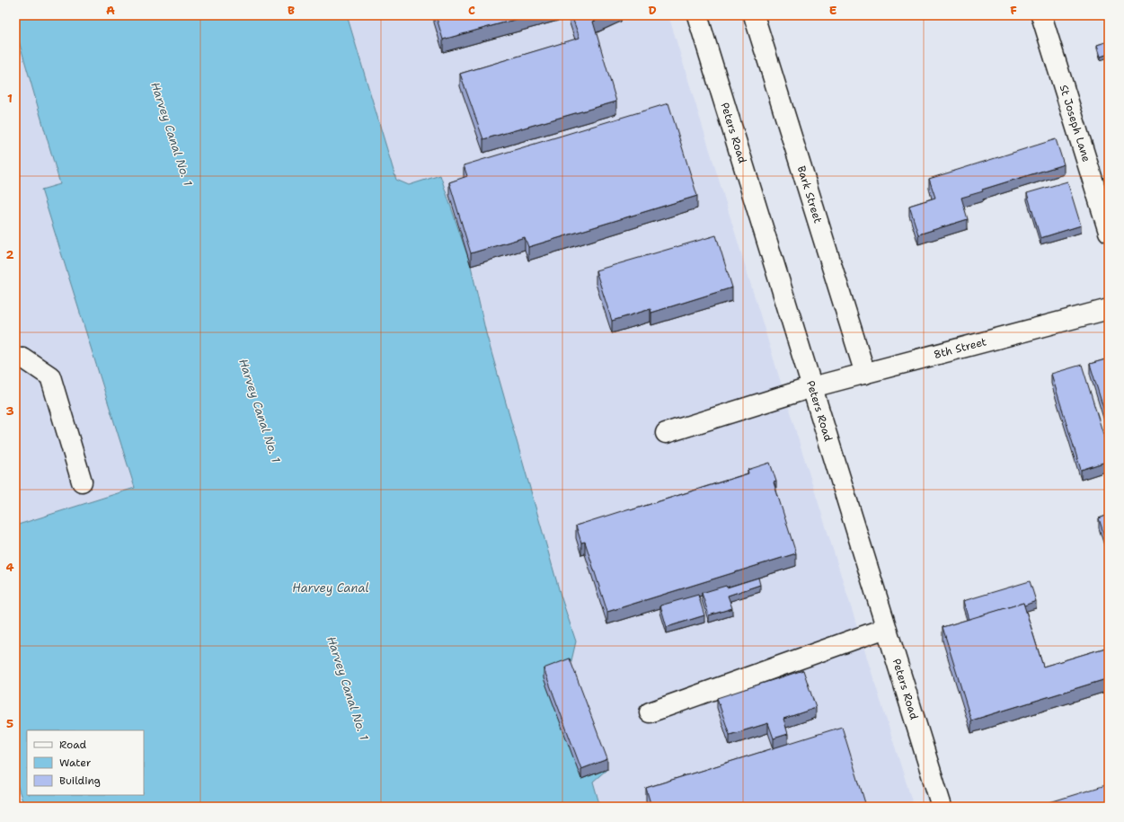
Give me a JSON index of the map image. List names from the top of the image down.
{
  "streets": {
    "street": [
      "St Joseph Lane",
      "Peters Road",
      "Bark Street",
      "8th Street"
    ]
  },
  "crossings": [
    ["Peters Road", "8th Street"],
    ["Bark Street", "8th Street"]
  ],
  "water": ["Harvey Canal No. 1", "Harvey Canal"],
  "legend": ["Road", "Water", "Building"],
  "grid": {
    "columns": [
      "A",
      "B",
      "C",
      "D",
      "E",
      "F"
    ],
    "rows": [
      "1",
      "2",
      "3",
      "4",
      "5"
    ]
  }
}
